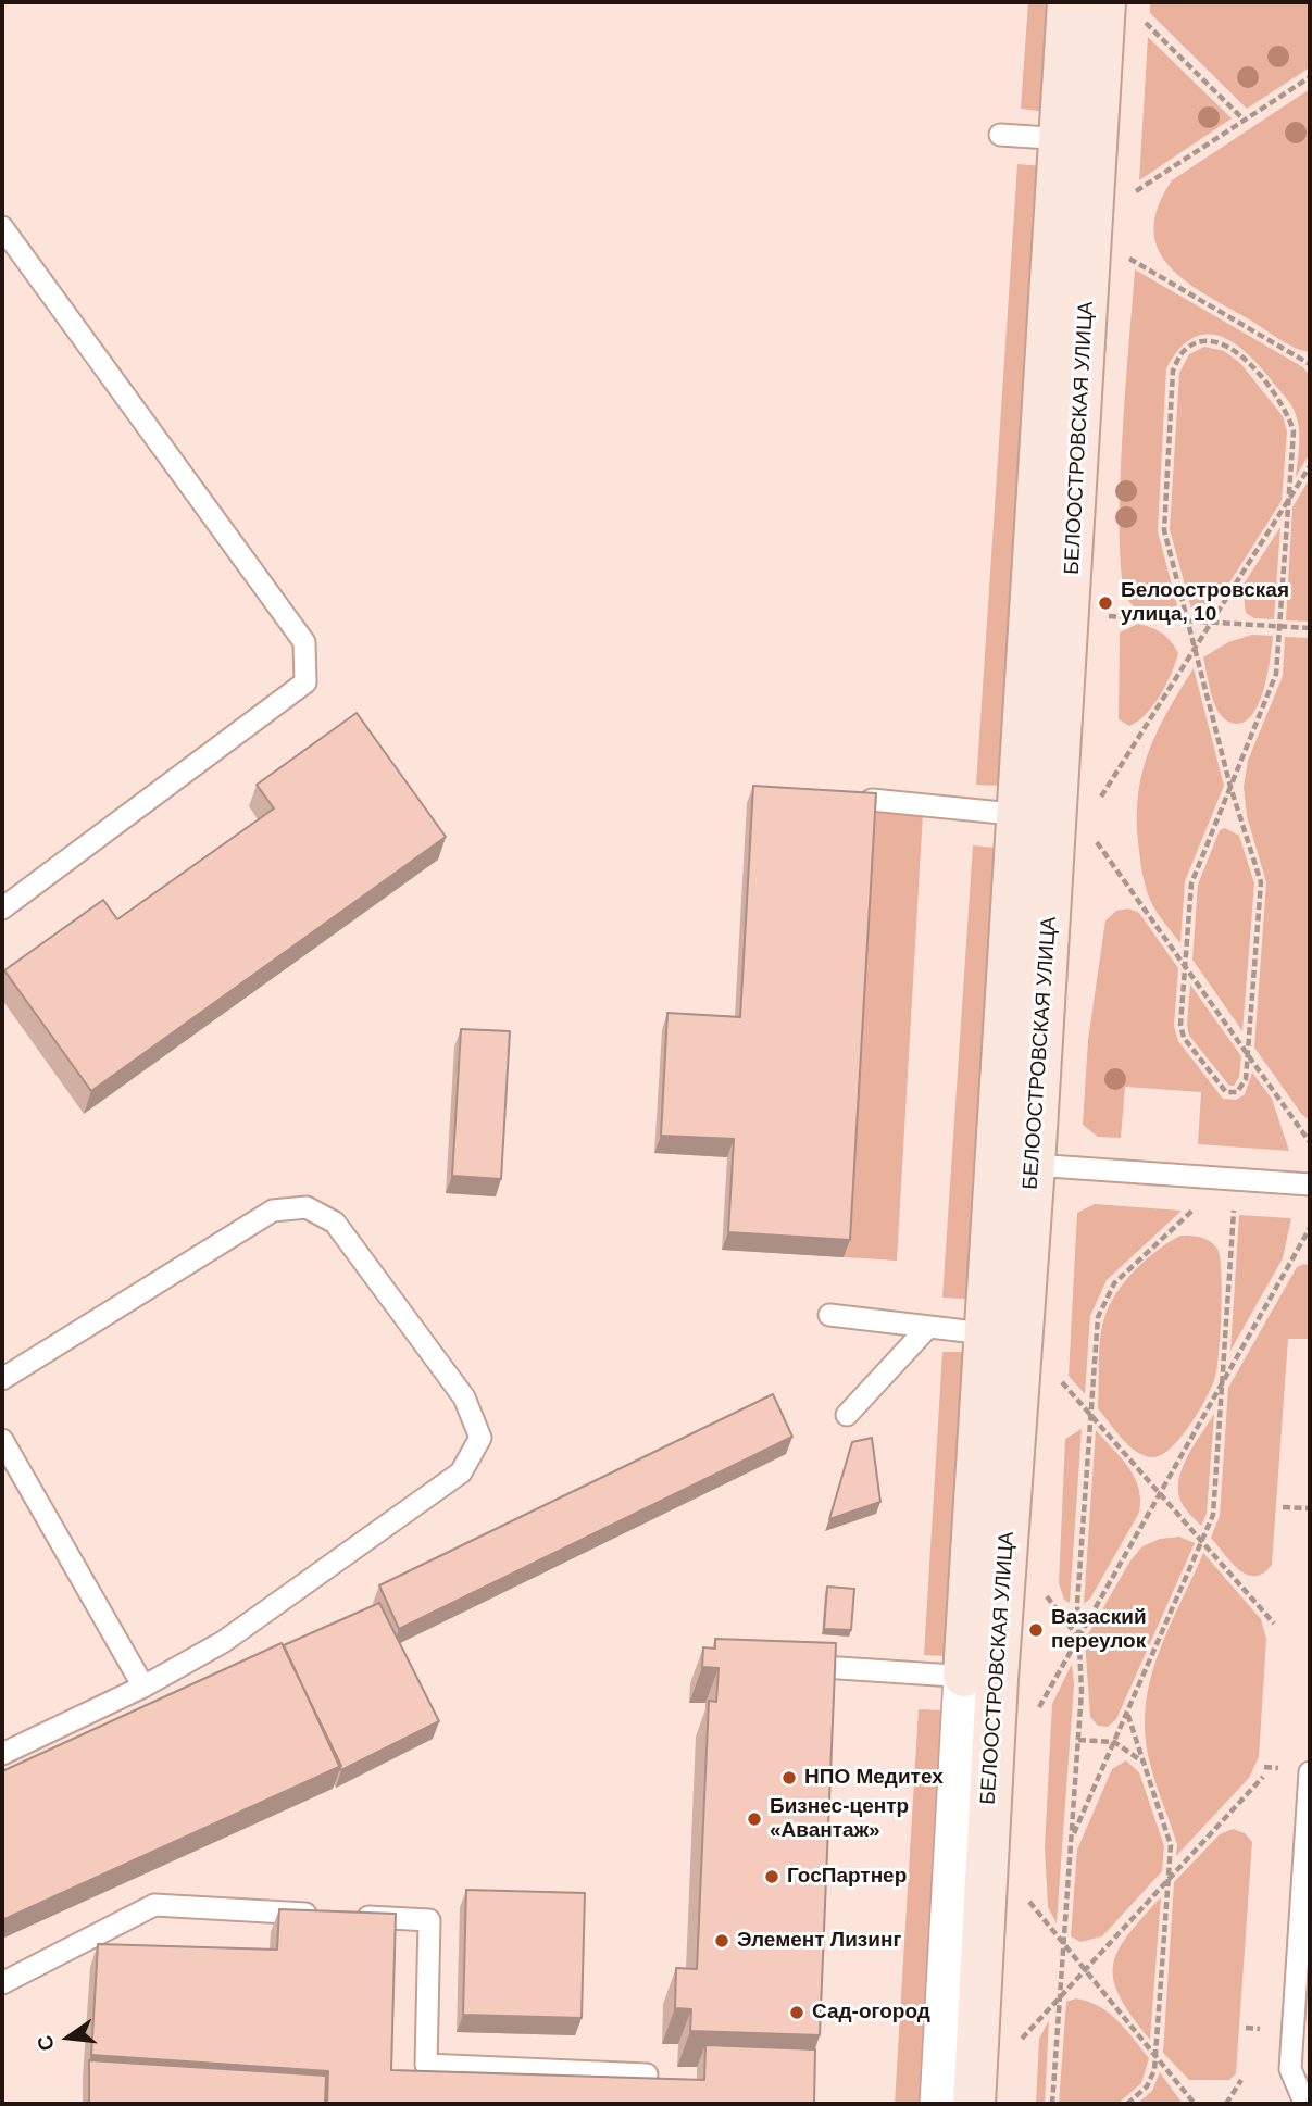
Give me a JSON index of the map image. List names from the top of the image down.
{
  "streets": {
    "main road": ["БЕЛООСТРОВСКАЯ УЛИЦА"]
  },
  "places": [
    "Белоостровская улица, 10",
    "Вазаский переулок",
    "НПО Медитех",
    "Бизнес-центр «Авантаж»",
    "ГосПартнер",
    "Элемент Лизинг",
    "Сад-огород"
  ],
  "north": "left"
}
